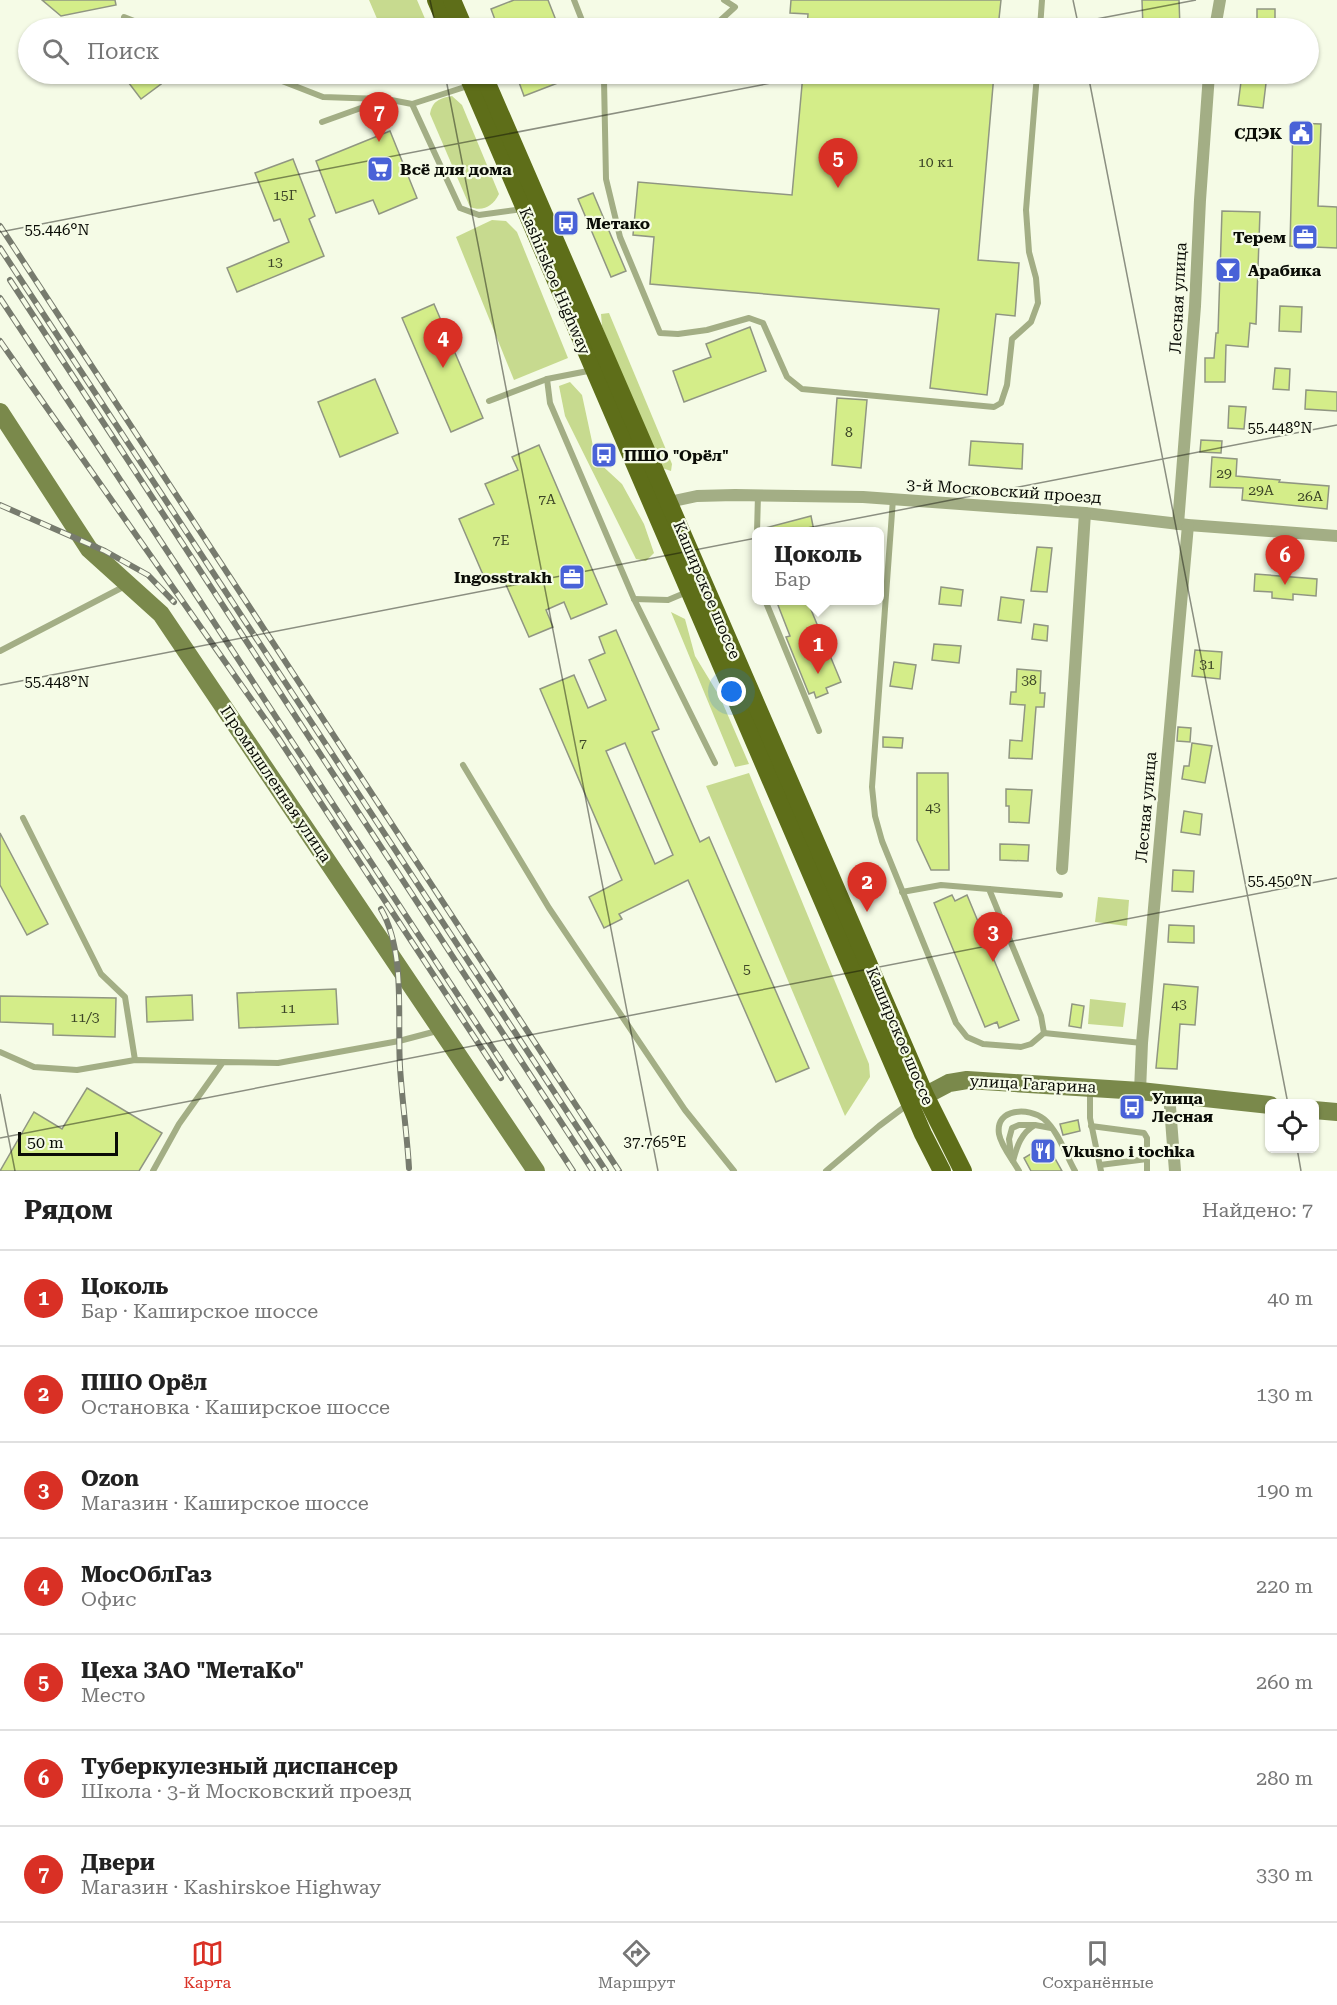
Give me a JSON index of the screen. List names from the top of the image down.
{
  "streets": {
    "main road": ["Kashirskoe Highway", "Каширское шоссе"],
    "street": [
      "Лесная улица",
      "3-й Московский проезд",
      "Промышленная улица",
      "улица Гагарина"
    ]
  },
  "crossings": [
    ["Kashirskoe Highway", "Каширское шоссе"],
    ["Лесная улица", "3-й Московский проезд"],
    ["Лесная улица", "улица Гагарина"],
    ["3-й Московский проезд", "Каширское шоссе"],
    ["Каширское шоссе", "улица Гагарина"]
  ],
  "places": {
    "public building": ["СДЭК"],
    "supermarket": ["Всё для дома"],
    "bus stop": ["Метако", "ПШО \"Орёл\"", "Улица Лесная"],
    "office": ["Терем", "Ingosstrakh"],
    "bar": ["Арабика"],
    "restaurant": ["Vkusno i tochka"]
  },
  "house_numbers": [
    "10 к1",
    "15Г",
    "13",
    "8",
    "29",
    "29А",
    "26А",
    "7А",
    "7Е",
    "31",
    "38",
    "7",
    "43",
    "5",
    "43",
    "11",
    "11/3"
  ],
  "scale_bar": "50 m",
  "page": {
    "search": "Поиск",
    "pins": [
      "7",
      "5",
      "4",
      "6",
      "1",
      "2",
      "3"
    ],
    "popup": ["Цоколь", "Бар"],
    "scale": "50 m",
    "heading": ["Рядом", "Найдено: 7"],
    "list": [
      {
        "mark": "1",
        "name": "Цоколь",
        "note": "Бар · Каширское шоссе",
        "value": "40 m"
      },
      {
        "mark": "2",
        "name": "ПШО Орёл",
        "note": "Остановка · Каширское шоссе",
        "value": "130 m"
      },
      {
        "mark": "3",
        "name": "Ozon",
        "note": "Магазин · Каширское шоссе",
        "value": "190 m"
      },
      {
        "mark": "4",
        "name": "МосОблГаз",
        "note": "Офис",
        "value": "220 m"
      },
      {
        "mark": "5",
        "name": "Цеха ЗАО \"МетаКо\"",
        "note": "Место",
        "value": "260 m"
      },
      {
        "mark": "6",
        "name": "Туберкулезный диспансер",
        "note": "Школа · 3-й Московский проезд",
        "value": "280 m"
      },
      {
        "mark": "7",
        "name": "Двери",
        "note": "Магазин · Kashirskoe Highway",
        "value": "330 m"
      }
    ],
    "nav": ["Карта", "Маршрут", "Сохранённые"]
  },
  "coordinates": [
    "55.446°N",
    "55.448°N",
    "55.450°N",
    "37.765°E"
  ]
}
